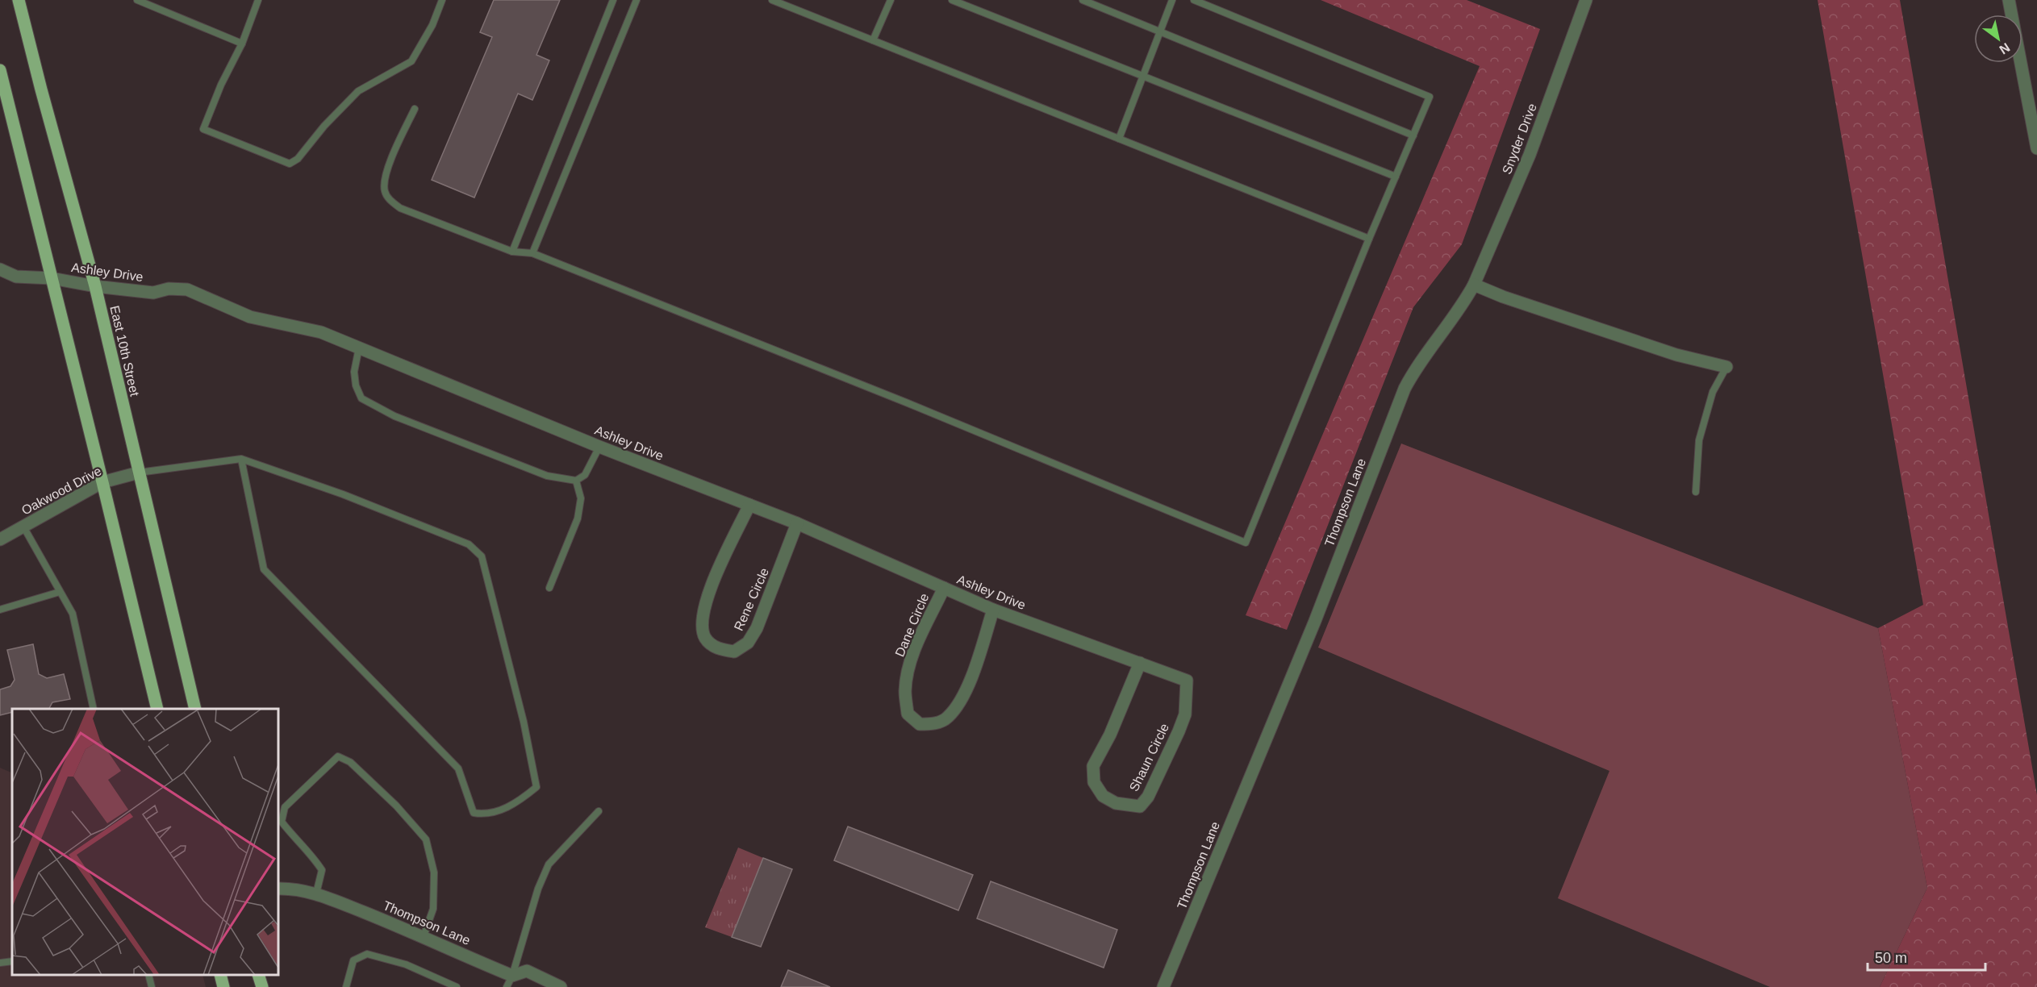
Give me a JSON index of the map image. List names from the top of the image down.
{
  "streets": {
    "main road": ["East 10th Street"],
    "street": [
      "Snyder Drive",
      "Ashley Drive",
      "Oakwood Drive",
      "Thompson Lane",
      "Rene Circle",
      "Dane Circle",
      "Shaun Circle"
    ]
  },
  "crossings": [
    ["Snyder Drive", "Thompson Lane"],
    ["Ashley Drive", "East 10th Street"],
    ["Ashley Drive", "Rene Circle"],
    ["Ashley Drive", "Dane Circle"],
    ["Ashley Drive", "Shaun Circle"],
    ["East 10th Street", "Oakwood Drive"]
  ],
  "scale_bar": "50 m",
  "north": "bottom right"
}
